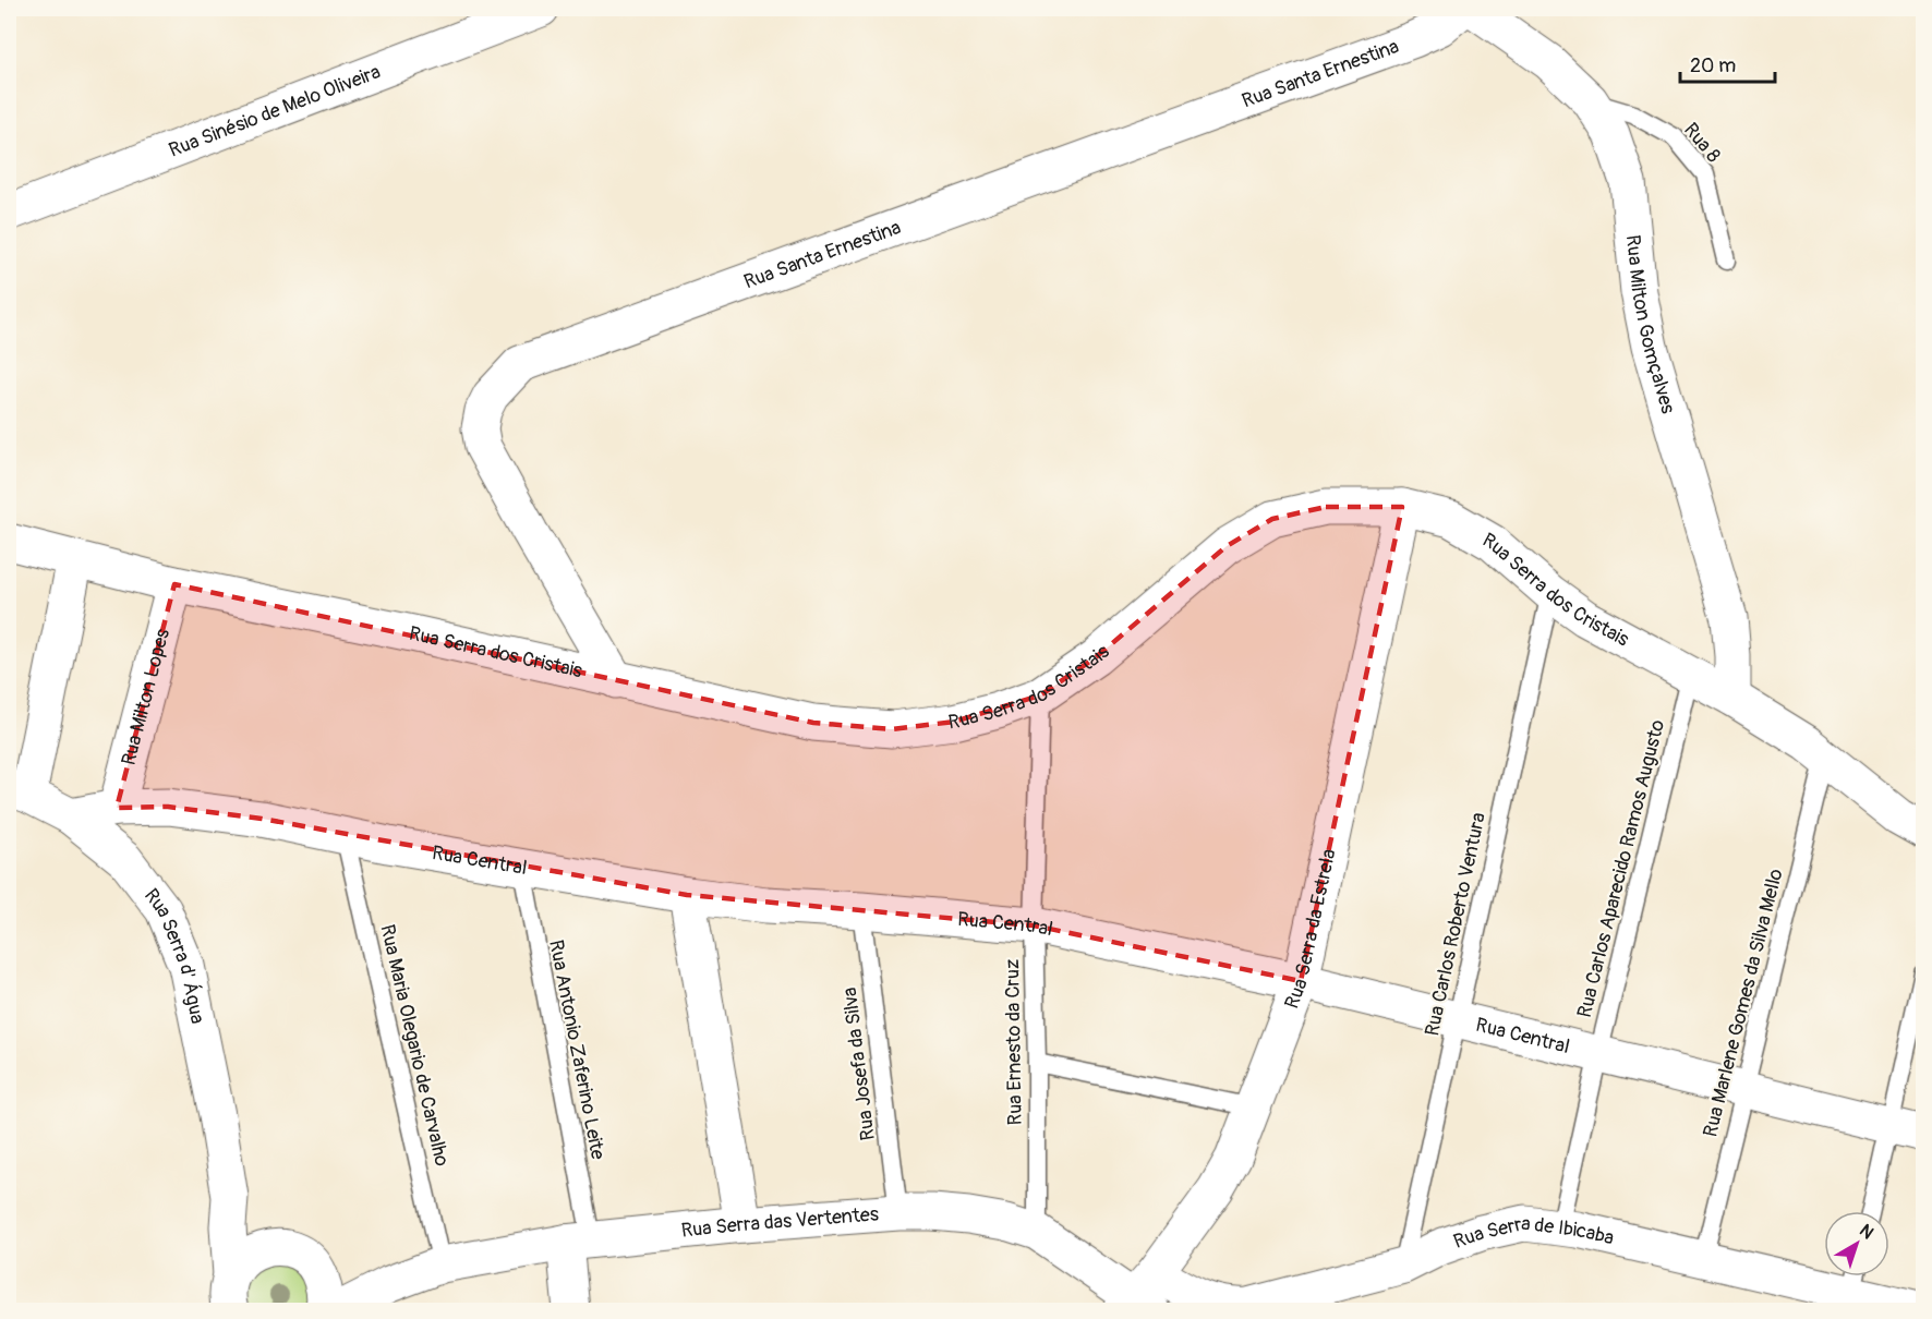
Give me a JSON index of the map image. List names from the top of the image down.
{
  "streets": {
    "street": [
      "Rua Santa Ernestina",
      "Rua Sinésio de Melo Oliveira",
      "Rua Milton Gomçalves",
      "Rua Serra dos Cristais",
      "Rua Milton Lopes",
      "Rua Central",
      "Rua Serra da Estrela",
      "Rua Serra d' Água",
      "Rua Serra das Vertentes",
      "Rua Serra de Ibicaba"
    ],
    "lane": [
      "Rua 8",
      "Rua Carlos Aparecido Ramos Augusto",
      "Rua Carlos Roberto Ventura",
      "Rua Marlene Gomes da Silva Mello",
      "Rua Ernesto da Cruz",
      "Rua Maria Olegario de Carvalho",
      "Rua Antonio Zaferino Leite",
      "Rua Josefa da Silva"
    ]
  },
  "crossings": [
    ["Rua Santa Ernestina", "Rua Serra dos Cristais"],
    ["Rua 8", "Rua Milton Gomçalves"],
    ["Rua Milton Gomçalves", "Rua Serra dos Cristais"],
    ["Rua Serra dos Cristais", "Rua Milton Lopes"],
    ["Rua Serra dos Cristais", "Rua Carlos Aparecido Ramos Augusto"],
    ["Rua Serra dos Cristais", "Rua Carlos Roberto Ventura"],
    ["Rua Serra dos Cristais", "Rua Serra da Estrela"],
    ["Rua Serra dos Cristais", "Rua Marlene Gomes da Silva Mello"],
    ["Rua Serra dos Cristais", "Rua Ernesto da Cruz"],
    ["Rua Milton Lopes", "Rua Central"],
    ["Rua Central", "Rua Carlos Aparecido Ramos Augusto"],
    ["Rua Central", "Rua Carlos Roberto Ventura"],
    ["Rua Central", "Rua Serra da Estrela"],
    ["Rua Central", "Rua Serra d' Água"],
    ["Rua Central", "Rua Marlene Gomes da Silva Mello"],
    ["Rua Central", "Rua Ernesto da Cruz"],
    ["Rua Central", "Rua Maria Olegario de Carvalho"],
    ["Rua Central", "Rua Antonio Zaferino Leite"],
    ["Rua Central", "Rua Josefa da Silva"],
    ["Rua Carlos Aparecido Ramos Augusto", "Rua Serra de Ibicaba"],
    ["Rua Carlos Roberto Ventura", "Rua Serra de Ibicaba"],
    ["Rua Serra da Estrela", "Rua Serra das Vertentes"],
    ["Rua Serra da Estrela", "Rua Serra de Ibicaba"],
    ["Rua Marlene Gomes da Silva Mello", "Rua Serra de Ibicaba"],
    ["Rua Ernesto da Cruz", "Rua Serra das Vertentes"],
    ["Rua Maria Olegario de Carvalho", "Rua Serra das Vertentes"],
    ["Rua Antonio Zaferino Leite", "Rua Serra das Vertentes"],
    ["Rua Josefa da Silva", "Rua Serra das Vertentes"],
    ["Rua Serra das Vertentes", "Rua Serra de Ibicaba"]
  ],
  "scale_bar": "20 m",
  "north": "top right"
}
